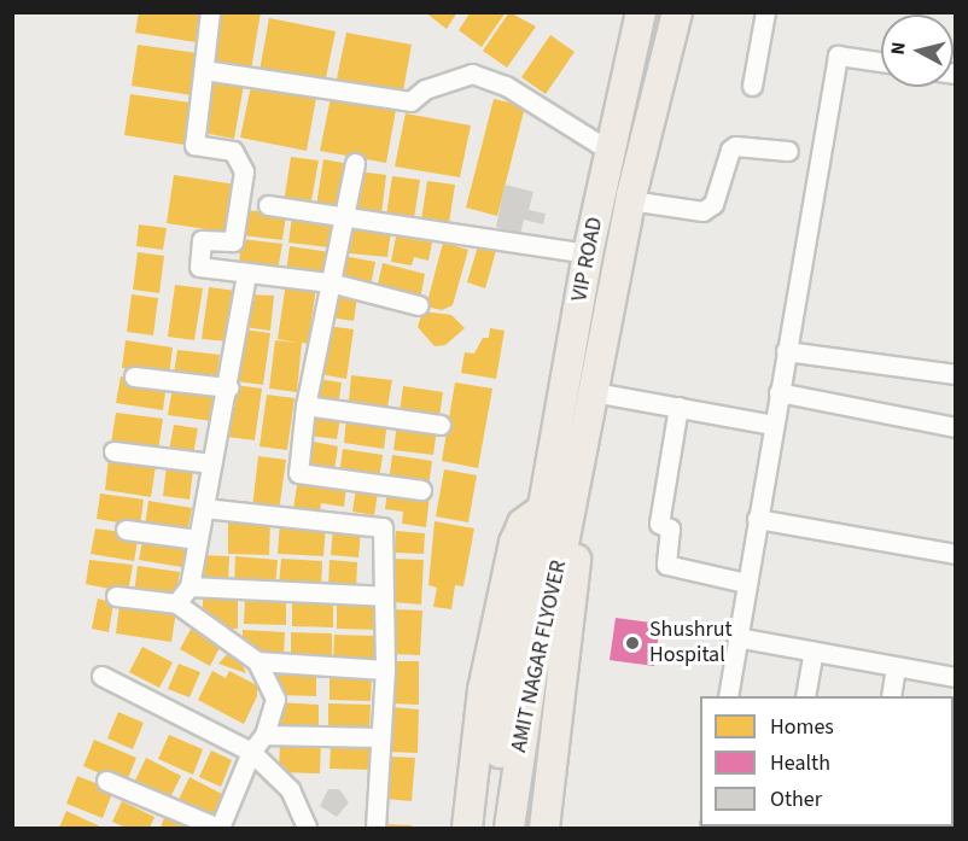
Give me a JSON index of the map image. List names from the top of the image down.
{
  "streets": {
    "main road": ["VIP ROAD", "AMIT NAGAR FLYOVER"]
  },
  "crossings": [
    ["VIP ROAD", "AMIT NAGAR FLYOVER"]
  ],
  "places": ["Shushrut Hospital"],
  "legend": ["Homes", "Health", "Other"],
  "north": "left"
}
